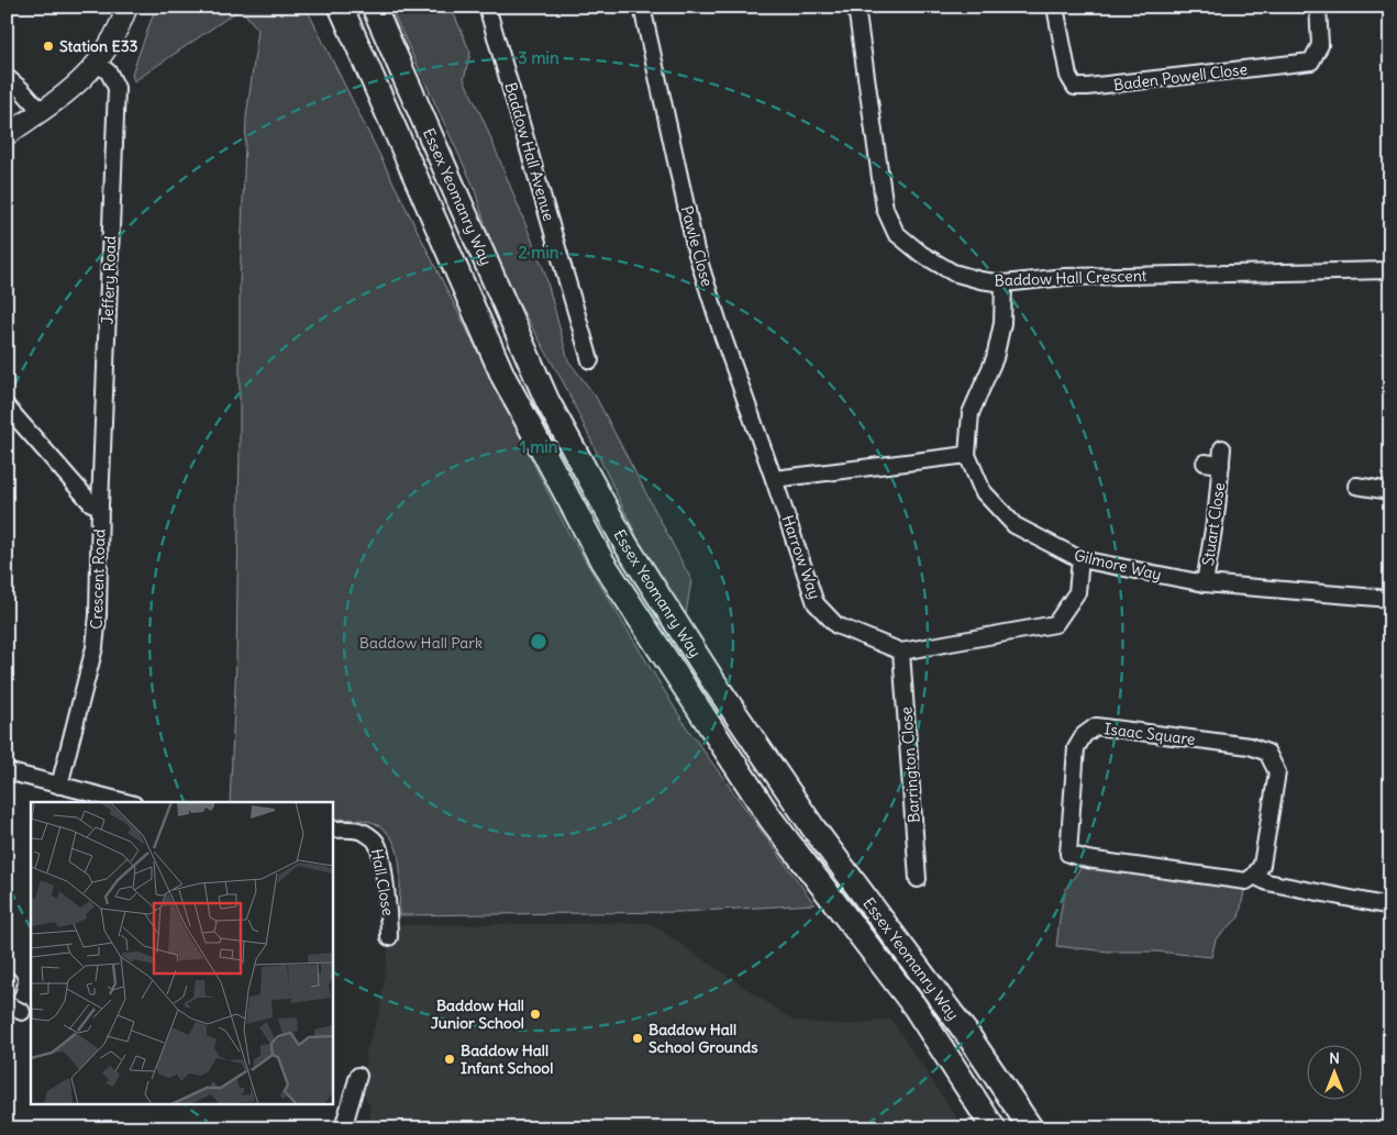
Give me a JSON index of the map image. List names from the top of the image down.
{
  "streets": {
    "main road": ["Essex Yeomanry Way"],
    "street": [
      "Baden Powell Close",
      "Baddow Hall Avenue",
      "Pawle Close",
      "Baddow Hall Crescent",
      "Jeffery Road",
      "Stuart Close",
      "Harrow Way",
      "Gilmore Way",
      "Crescent Road",
      "Isaac Square",
      "Barrington Close",
      "Hall Close"
    ]
  },
  "crossings": [
    ["Pawle Close", "Harrow Way"],
    ["Baddow Hall Crescent", "Gilmore Way"],
    ["Jeffery Road", "Crescent Road"],
    ["Stuart Close", "Gilmore Way"],
    ["Harrow Way", "Barrington Close"]
  ],
  "parks": ["Baddow Hall Park"],
  "places": [
    "Station E33",
    "Baddow Hall Junior School",
    "Baddow Hall School Grounds",
    "Baddow Hall Infant School"
  ],
  "north": "top",
  "rings": ["3 min", "2 min", "1 min"]
}
